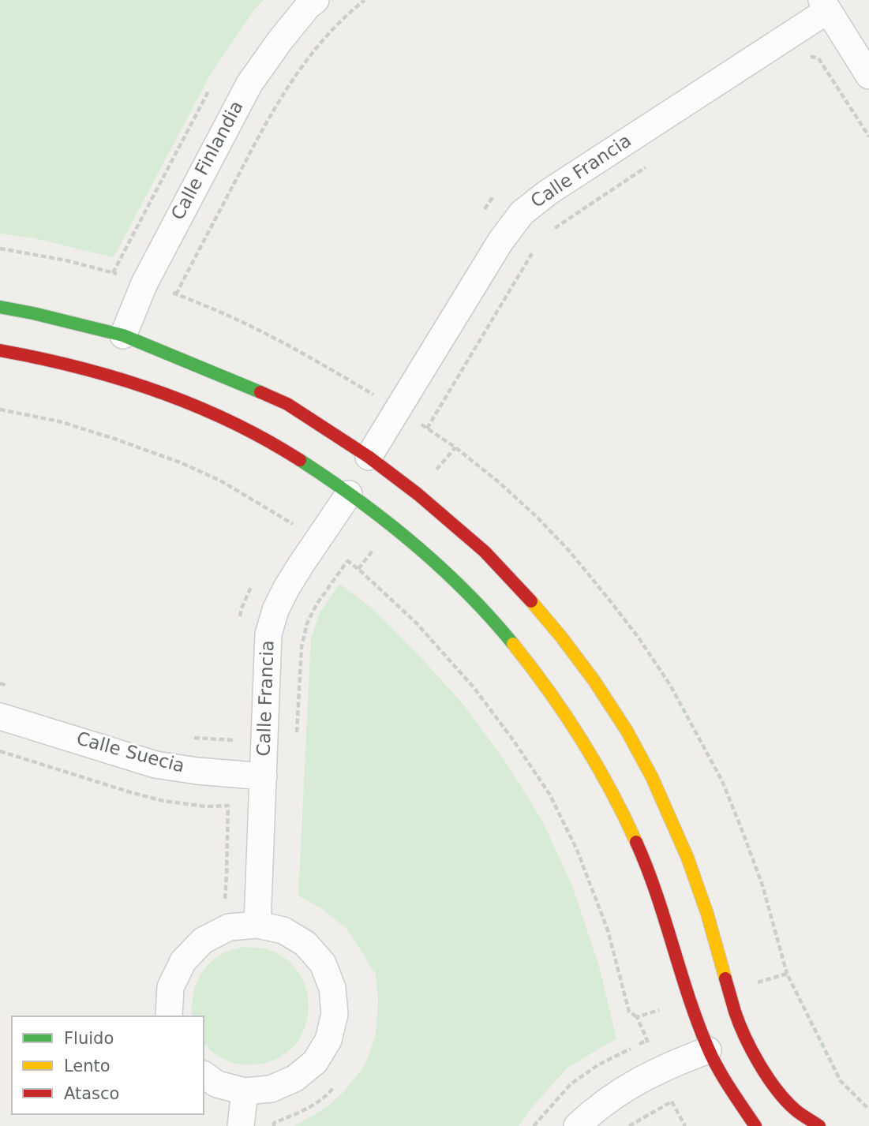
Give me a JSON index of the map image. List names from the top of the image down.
{
  "streets": {
    "street": ["Calle Finlandia", "Calle Francia", "Calle Suecia"]
  },
  "crossings": [
    ["Calle Francia", "Calle Suecia"]
  ],
  "legend": ["Fluido", "Lento", "Atasco"]
}
